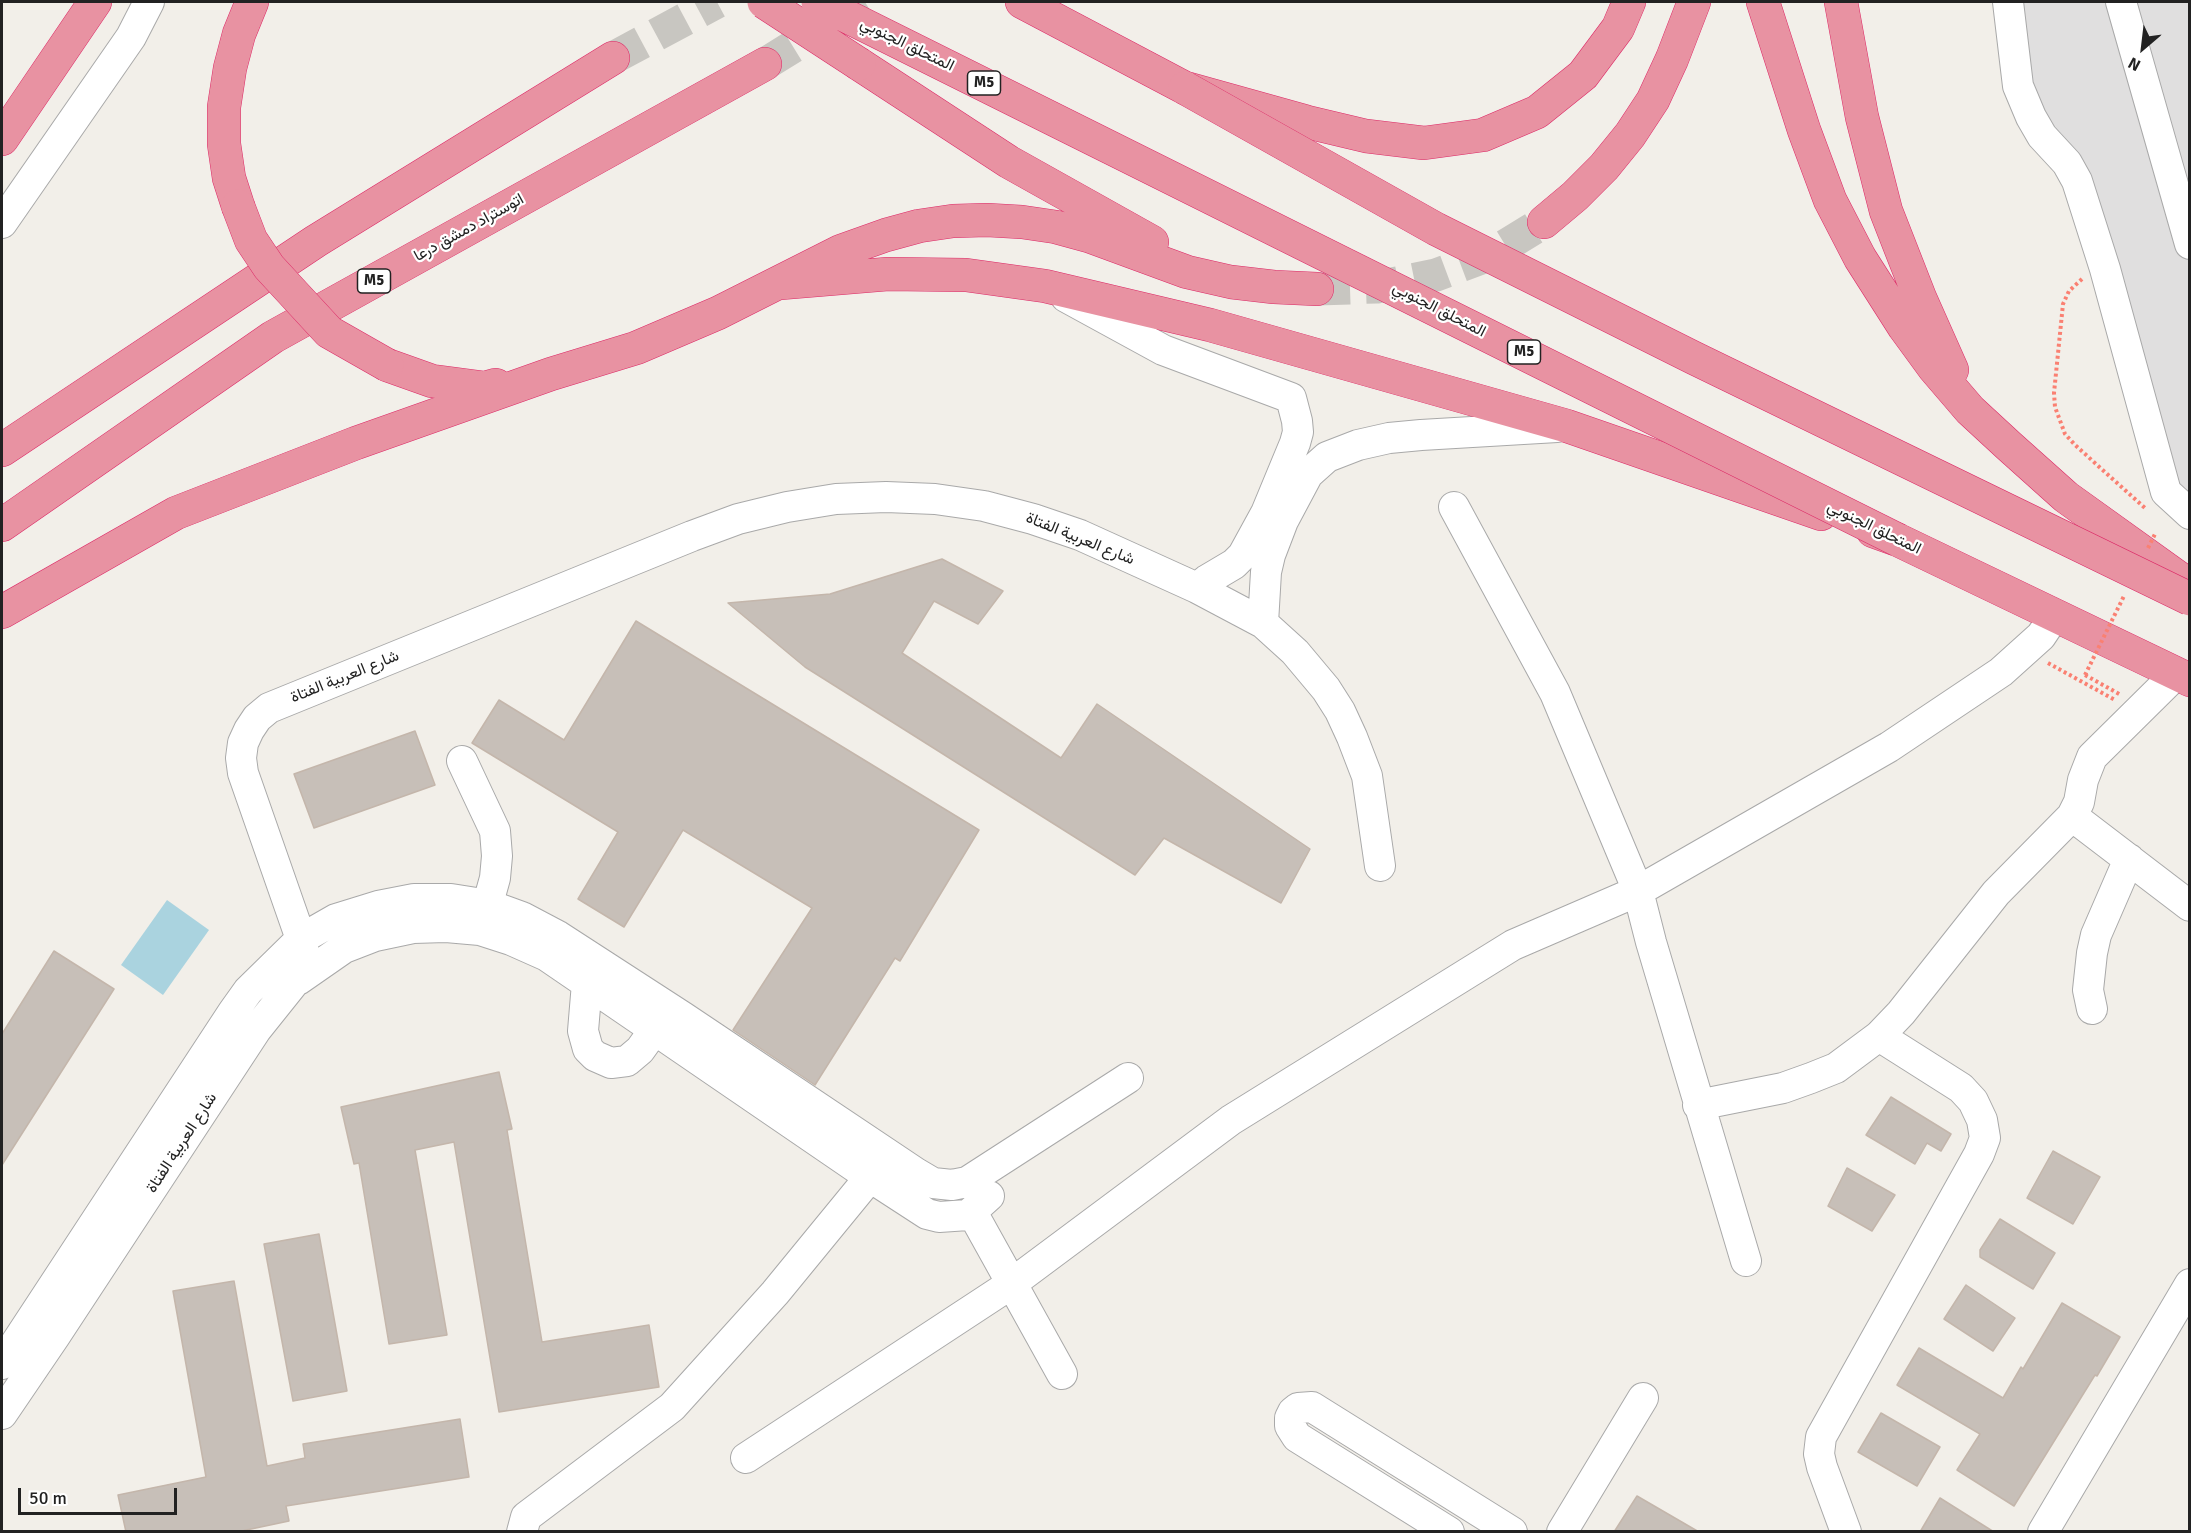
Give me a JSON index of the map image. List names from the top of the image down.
{
  "streets": {
    "highway": ["المتحلق الجنوبي", "M5", "اتوستراد دمشق درعا"],
    "street": ["شارع العربية الفتاة"]
  },
  "scale_bar": "50 m",
  "north": "bottom left"
}
